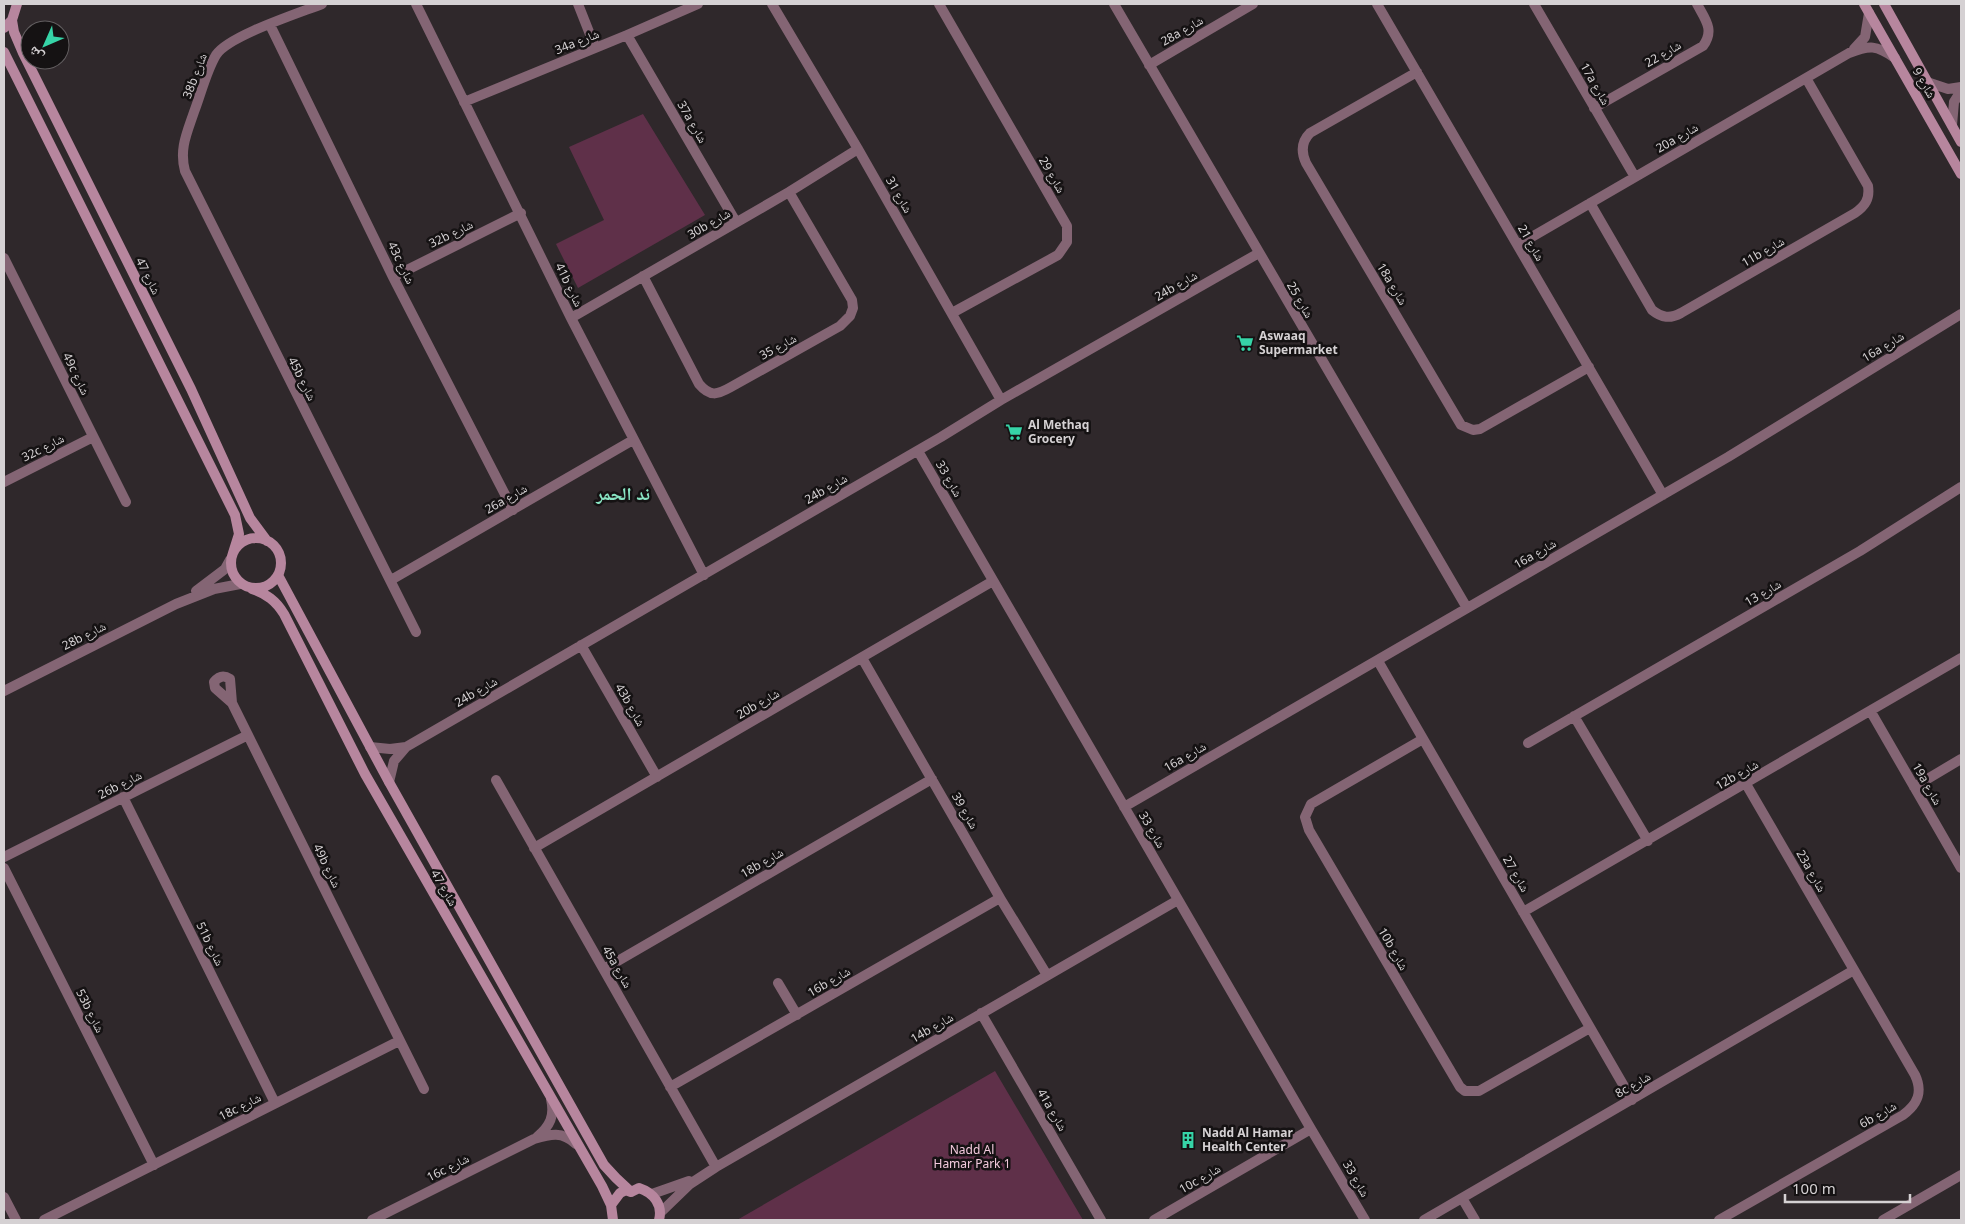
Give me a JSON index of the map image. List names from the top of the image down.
{
  "streets": {
    "street": [
      "28a شارع",
      "34a شارع",
      "شارع 22",
      "38b شارع",
      "شارع 9",
      "17a شارع",
      "37a شارع",
      "20a شارع",
      "شارع 29",
      "شارع 31",
      "30b شارع",
      "32b شارع",
      "شارع 21",
      "11b شارع",
      "43c شارع",
      "شارع 47",
      "18a شارع",
      "41b شارع",
      "24b شارع",
      "شارع 25",
      "شارع 35",
      "16a شارع",
      "49c شارع",
      "45b شارع",
      "32c شارع",
      "شارع 33",
      "26a شارع",
      "شارع 13",
      "28b شارع",
      "20b شارع",
      "43b شارع",
      "12b شارع",
      "19a شارع",
      "26b شارع",
      "شارع 39",
      "18b شارع",
      "49b شارع",
      "23a شارع",
      "شارع 27",
      "51b شارع",
      "10b شارع",
      "45a شارع",
      "16b شارع",
      "53b شارع",
      "14b شارع",
      "8c شارع",
      "18c شارع",
      "41a شارع",
      "6b شارع",
      "16c شارع",
      "10c شارع"
    ]
  },
  "crossings": [
    ["28a شارع", "شارع 25"],
    ["34a شارع", "37a شارع"],
    ["34a شارع", "41b شارع"],
    ["شارع 22", "17a شارع"],
    ["38b شارع", "43c شارع"],
    ["38b شارع", "45b شارع"],
    ["شارع 9", "20a شارع"],
    ["17a شارع", "20a شارع"],
    ["37a شارع", "30b شارع"],
    ["20a شارع", "شارع 21"],
    ["20a شارع", "11b شارع"],
    ["شارع 29", "شارع 31"],
    ["شارع 31", "30b شارع"],
    ["شارع 31", "24b شارع"],
    ["30b شارع", "41b شارع"],
    ["30b شارع", "شارع 35"],
    ["32b شارع", "43c شارع"],
    ["32b شارع", "41b شارع"],
    ["شارع 21", "18a شارع"],
    ["شارع 21", "16a شارع"],
    ["43c شارع", "26a شارع"],
    ["شارع 47", "24b شارع"],
    ["شارع 47", "28b شارع"],
    ["شارع 47", "16c شارع"],
    ["41b شارع", "24b شارع"],
    ["41b شارع", "26a شارع"],
    ["24b شارع", "شارع 25"],
    ["24b شارع", "شارع 33"],
    ["24b شارع", "43b شارع"],
    ["شارع 25", "16a شارع"],
    ["16a شارع", "شارع 33"],
    ["16a شارع", "شارع 27"],
    ["49c شارع", "32c شارع"],
    ["45b شارع", "26a شارع"],
    ["شارع 33", "20b شارع"],
    ["شارع 33", "14b شارع"],
    ["شارع 33", "10c شارع"],
    ["20b شارع", "43b شارع"],
    ["20b شارع", "شارع 39"],
    ["20b شارع", "45a شارع"],
    ["12b شارع", "19a شارع"],
    ["12b شارع", "23a شارع"],
    ["12b شارع", "شارع 27"],
    ["26b شارع", "49b شارع"],
    ["26b شارع", "51b شارع"],
    ["شارع 39", "18b شارع"],
    ["شارع 39", "16b شارع"],
    ["شارع 39", "14b شارع"],
    ["18b شارع", "45a شارع"],
    ["49b شارع", "18c شارع"],
    ["23a شارع", "8c شارع"],
    ["23a شارع", "6b شارع"],
    ["شارع 27", "10b شارع"],
    ["شارع 27", "8c شارع"],
    ["51b شارع", "18c شارع"],
    ["45a شارع", "16b شارع"],
    ["45a شارع", "14b شارع"],
    ["53b شارع", "18c شارع"],
    ["14b شارع", "41a شارع"],
    ["8c شارع", "6b شارع"]
  ],
  "districts": ["ند الحمر"],
  "parks": ["Nadd Al Hamar Park 1"],
  "places": {
    "supermarket": ["Aswaaq Supermarket", "Al Methaq Grocery"],
    "building": ["Nadd Al Hamar Health Center"]
  },
  "scale_bar": "100 m",
  "north": "bottom left"
}
